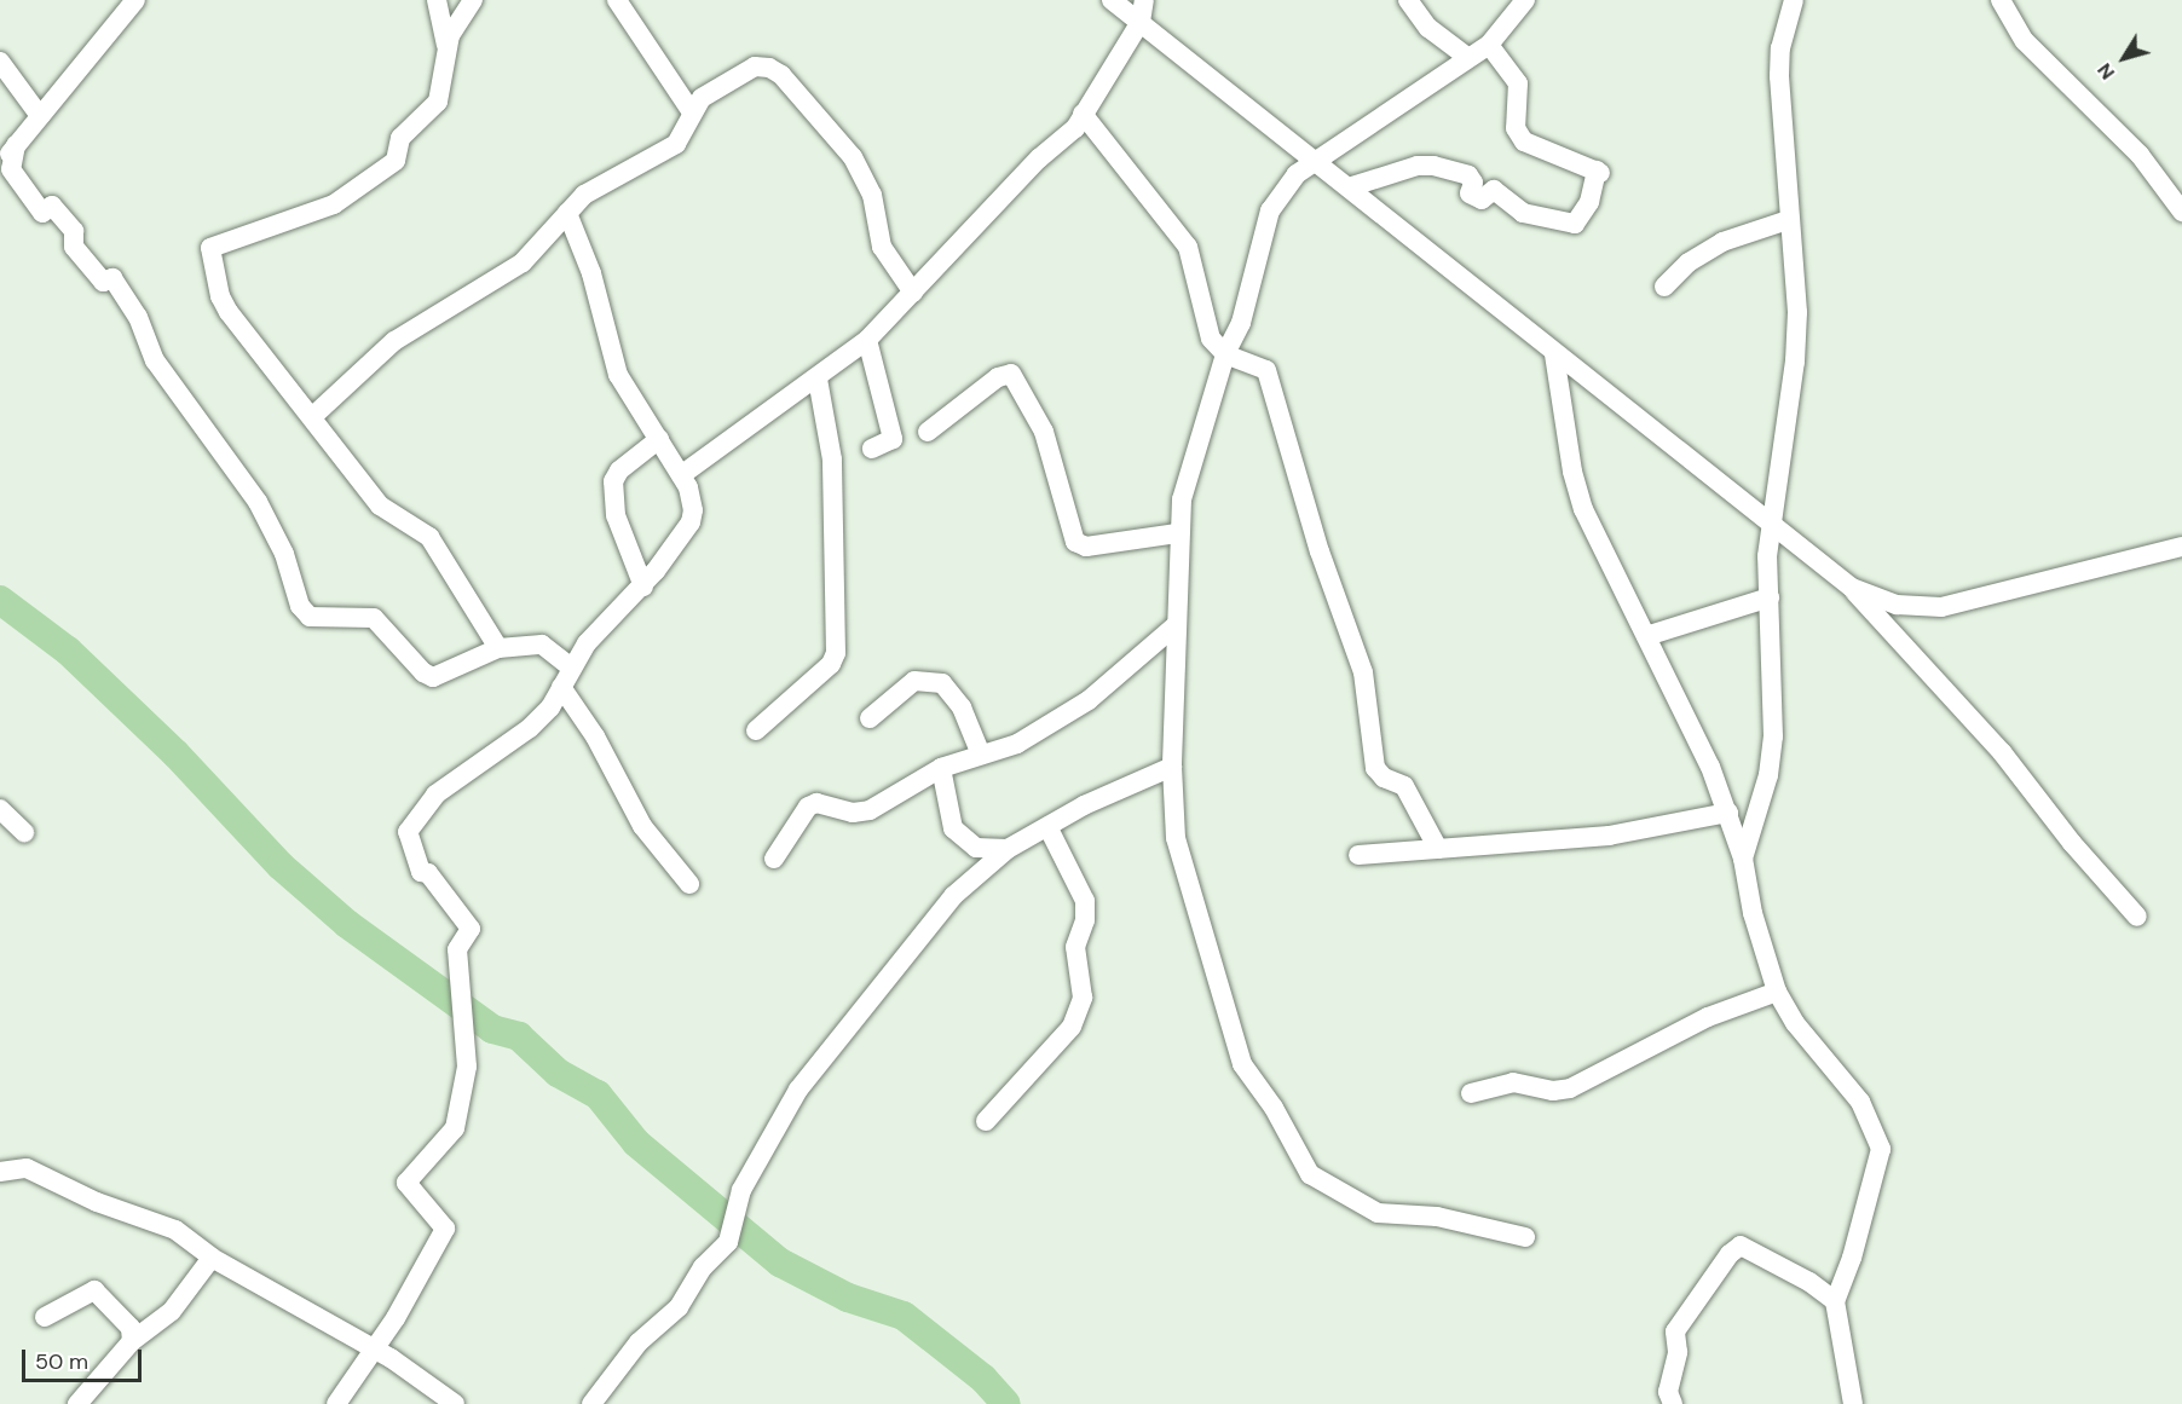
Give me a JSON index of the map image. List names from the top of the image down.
{
  "scale_bar": "50 m",
  "north": "bottom left"
}
